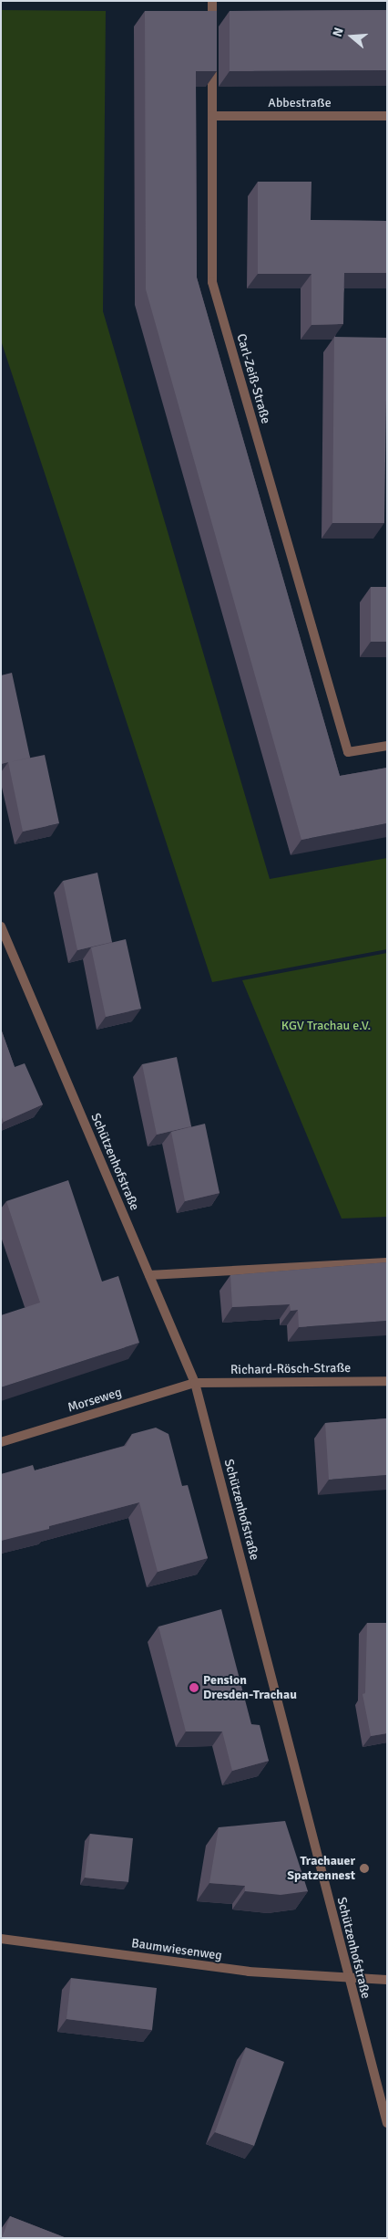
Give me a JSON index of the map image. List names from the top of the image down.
{
  "streets": {
    "street": [
      "Abbestraße",
      "Carl-Zeiß-Straße",
      "Schützenhofstraße",
      "Richard-Rösch-Straße",
      "Morseweg",
      "Baumwiesenweg"
    ]
  },
  "crossings": [
    ["Abbestraße", "Carl-Zeiß-Straße"],
    ["Schützenhofstraße", "Richard-Rösch-Straße"],
    ["Schützenhofstraße", "Morseweg"],
    ["Schützenhofstraße", "Baumwiesenweg"],
    ["Richard-Rösch-Straße", "Morseweg"]
  ],
  "parks": ["KGV Trachau e.V."],
  "places": ["Pension Dresden-Trachau", "Trachauer Spatzennest"],
  "north": "left"
}
